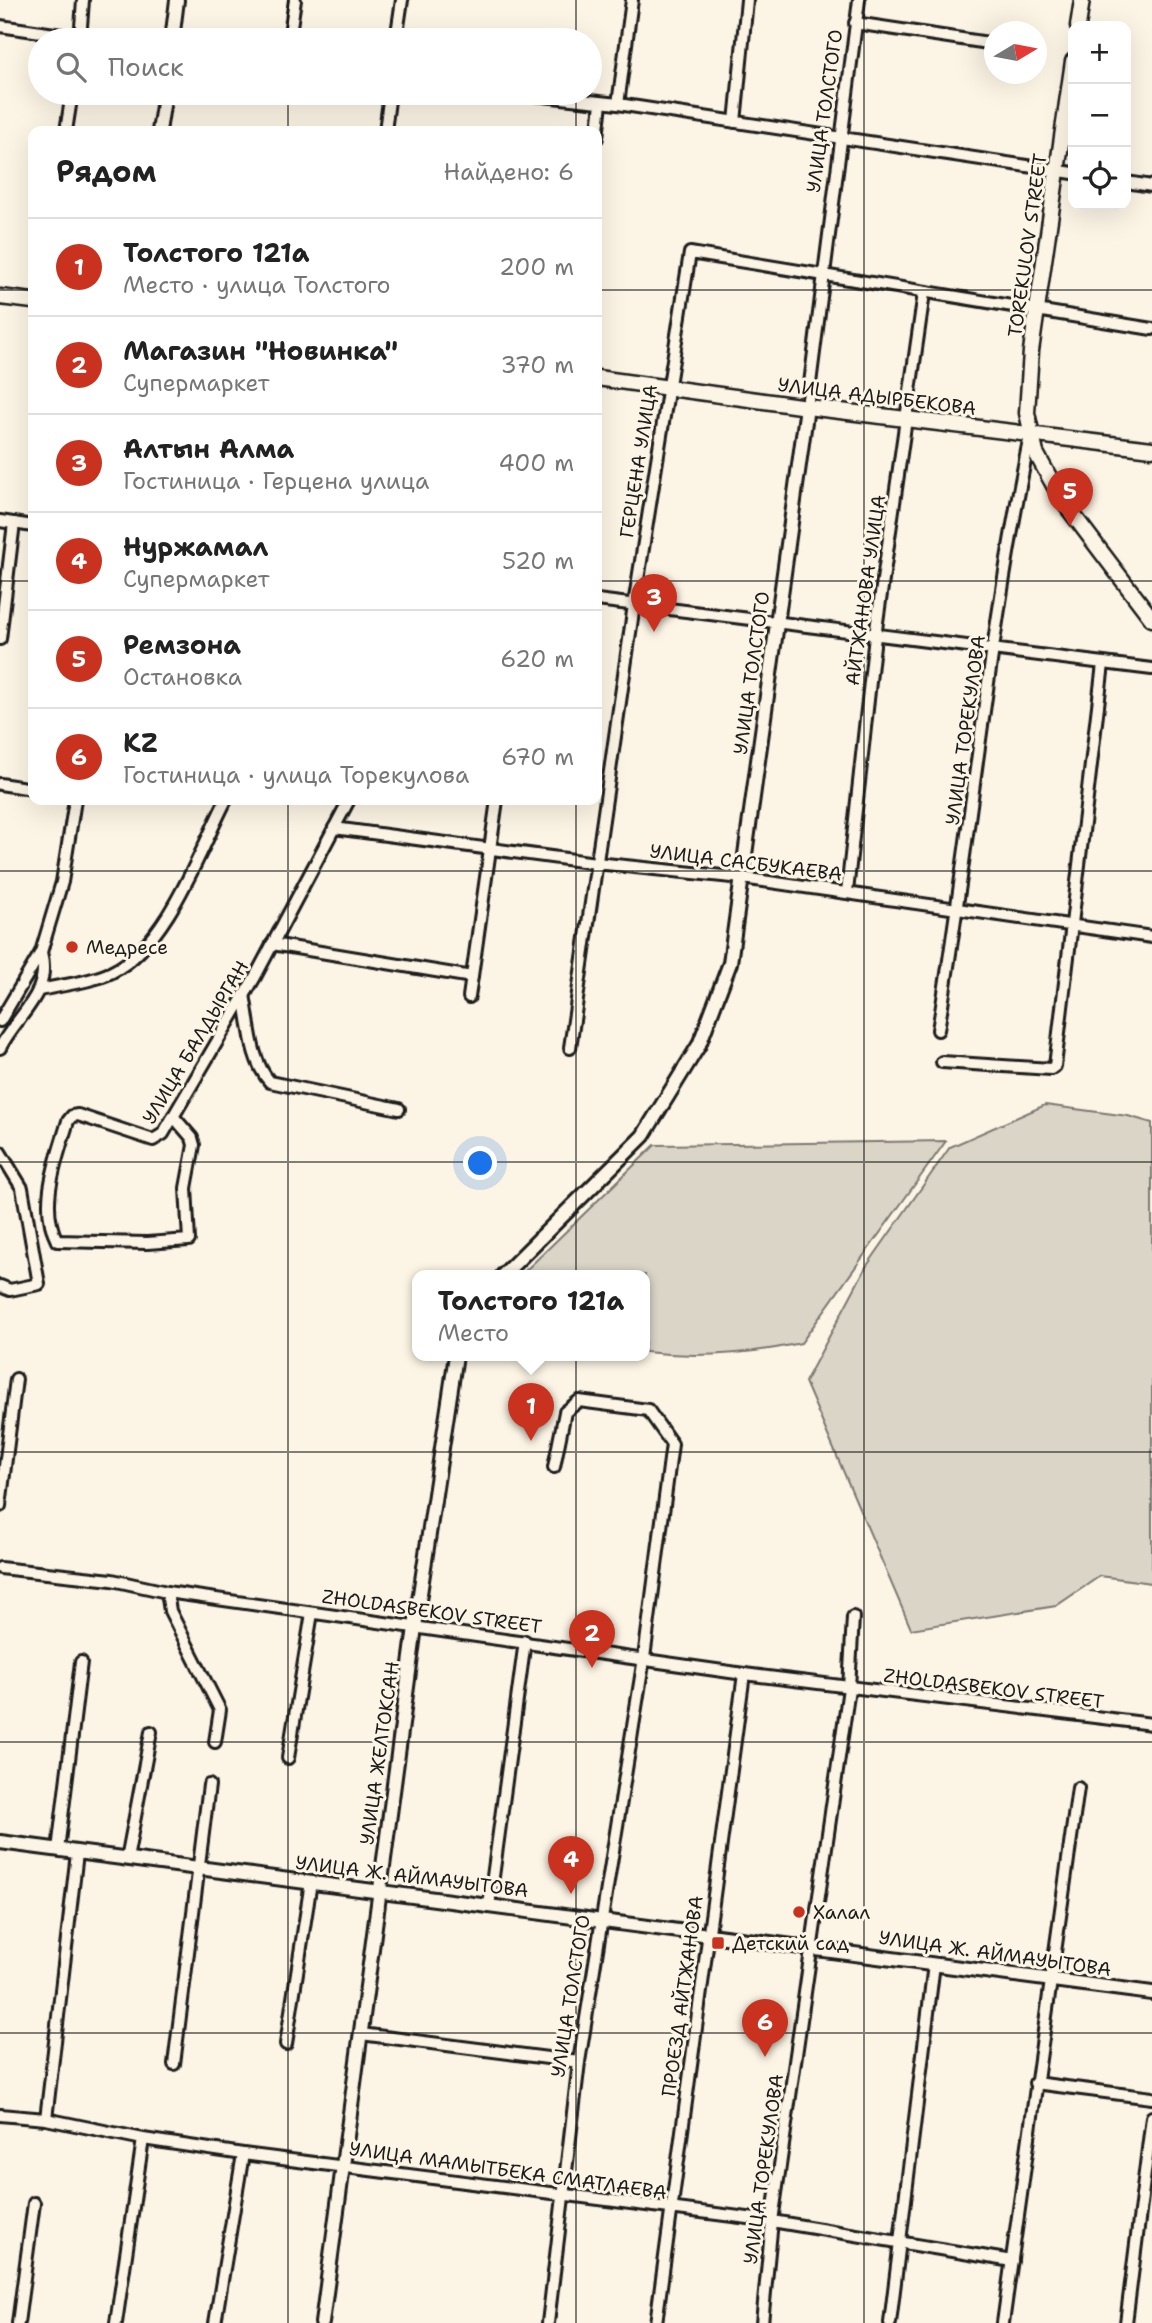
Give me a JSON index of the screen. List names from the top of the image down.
{
  "streets": {
    "main road": ["TOREKULOV STREET", "УЛИЦА АДЫРБЕКОВА"],
    "street": [
      "УЛИЦА ТОЛСТОГО",
      "ГЕРЦЕНА УЛИЦА",
      "АЙТЖАНОВА УЛИЦА",
      "УЛИЦА ТОРЕКУЛОВА",
      "УЛИЦА САСБУКАЕВА",
      "УЛИЦА БАЛДЫРГАН",
      "ZHOLDASBEKOV STREET",
      "УЛИЦА ЖЕЛТОКСАН",
      "УЛИЦА Ж. АЙМАУЫТОВА",
      "ПРОЕЗД АЙТЖАНОВА",
      "УЛИЦА МАМЫТБЕКА СМАТЛАЕВА"
    ]
  },
  "crossings": [
    ["УЛИЦА ТОЛСТОГО", "УЛИЦА АДЫРБЕКОВА"],
    ["УЛИЦА ТОЛСТОГО", "ГЕРЦЕНА УЛИЦА"],
    ["УЛИЦА ТОЛСТОГО", "УЛИЦА САСБУКАЕВА"],
    ["УЛИЦА ТОЛСТОГО", "ZHOLDASBEKOV STREET"],
    ["УЛИЦА ТОЛСТОГО", "УЛИЦА Ж. АЙМАУЫТОВА"],
    ["УЛИЦА ТОЛСТОГО", "УЛИЦА МАМЫТБЕКА СМАТЛАЕВА"],
    ["TOREKULOV STREET", "УЛИЦА АДЫРБЕКОВА"],
    ["TOREKULOV STREET", "УЛИЦА ТОРЕКУЛОВА"],
    ["УЛИЦА АДЫРБЕКОВА", "ГЕРЦЕНА УЛИЦА"],
    ["УЛИЦА АДЫРБЕКОВА", "АЙТЖАНОВА УЛИЦА"],
    ["УЛИЦА АДЫРБЕКОВА", "УЛИЦА ТОРЕКУЛОВА"],
    ["ГЕРЦЕНА УЛИЦА", "УЛИЦА САСБУКАЕВА"],
    ["АЙТЖАНОВА УЛИЦА", "УЛИЦА САСБУКАЕВА"],
    ["УЛИЦА ТОРЕКУЛОВА", "УЛИЦА САСБУКАЕВА"],
    ["УЛИЦА ТОРЕКУЛОВА", "ZHOLDASBEKOV STREET"],
    ["УЛИЦА ТОРЕКУЛОВА", "УЛИЦА Ж. АЙМАУЫТОВА"],
    ["УЛИЦА ТОРЕКУЛОВА", "УЛИЦА МАМЫТБЕКА СМАТЛАЕВА"],
    ["УЛИЦА САСБУКАЕВА", "УЛИЦА БАЛДЫРГАН"],
    ["ZHOLDASBEKOV STREET", "УЛИЦА ЖЕЛТОКСАН"],
    ["ZHOLDASBEKOV STREET", "ПРОЕЗД АЙТЖАНОВА"],
    ["УЛИЦА ЖЕЛТОКСАН", "УЛИЦА Ж. АЙМАУЫТОВА"],
    ["УЛИЦА ЖЕЛТОКСАН", "УЛИЦА МАМЫТБЕКА СМАТЛАЕВА"],
    ["УЛИЦА Ж. АЙМАУЫТОВА", "ПРОЕЗД АЙТЖАНОВА"],
    ["ПРОЕЗД АЙТЖАНОВА", "УЛИЦА МАМЫТБЕКА СМАТЛАЕВА"]
  ],
  "places": {
    "other": ["Медресе", "Халал"],
    "transit": ["Детский сад"]
  },
  "north": "right",
  "page": {
    "map_buttons": ["+", "−"],
    "search": "Поиск",
    "heading": ["Рядом", "Найдено: 6"],
    "list": [
      {
        "mark": "1",
        "name": "Толстого 121а",
        "note": "Место · улица Толстого",
        "value": "200 m"
      },
      {
        "mark": "2",
        "name": "Магазин \"Новинка\"",
        "note": "Супермаркет",
        "value": "370 m"
      },
      {
        "mark": "3",
        "name": "Алтын Алма",
        "note": "Гостиница · Герцена улица",
        "value": "400 m"
      },
      {
        "mark": "4",
        "name": "Нуржамал",
        "note": "Супермаркет",
        "value": "520 m"
      },
      {
        "mark": "5",
        "name": "Ремзона",
        "note": "Остановка",
        "value": "620 m"
      },
      {
        "mark": "6",
        "name": "KZ",
        "note": "Гостиница · улица Торекулова",
        "value": "670 m"
      }
    ],
    "pins": [
      "5",
      "3",
      "1",
      "2",
      "4",
      "6"
    ],
    "popup": ["Толстого 121а", "Место"]
  }
}
